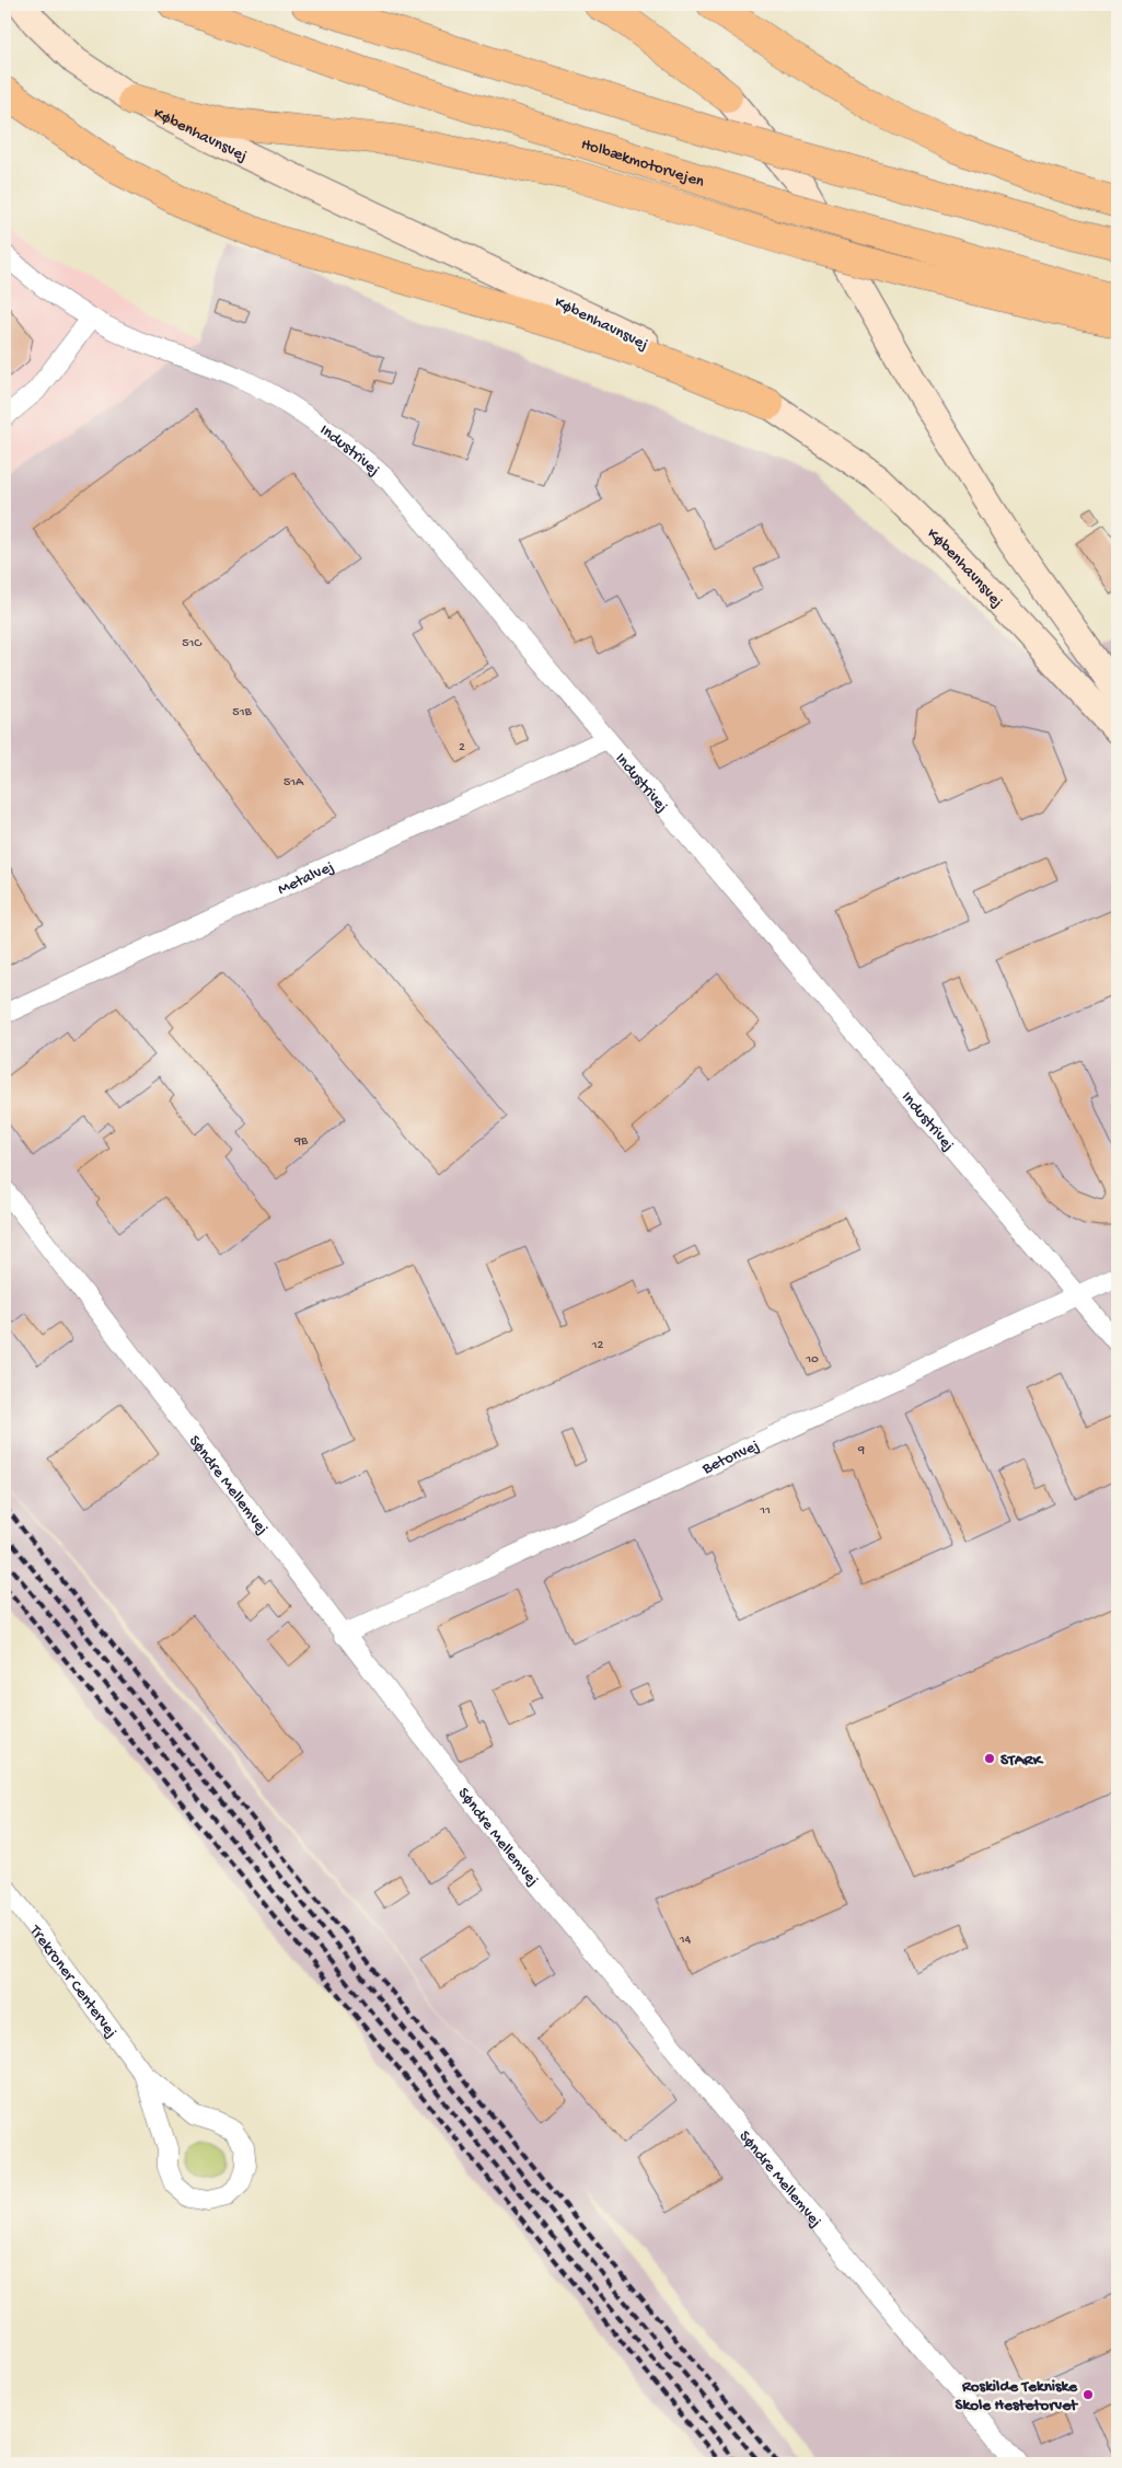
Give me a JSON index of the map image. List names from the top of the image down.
{
  "streets": {
    "highway": ["Holbækmotorvejen"],
    "main road": ["Københavnsvej"],
    "street": [
      "Industrivej",
      "Metalvej",
      "Betonvej",
      "Søndre Mellemvej",
      "Trekroner Centervej"
    ]
  },
  "crossings": [
    ["Industrivej", "Metalvej"],
    ["Industrivej", "Betonvej"],
    ["Betonvej", "Søndre Mellemvej"]
  ],
  "places": ["STARK", "Roskilde Tekniske Skole Hestetorvet"],
  "house_numbers": [
    "51C",
    "51B",
    "2",
    "51A",
    "9B",
    "12",
    "10",
    "9",
    "11",
    "14"
  ]
}
